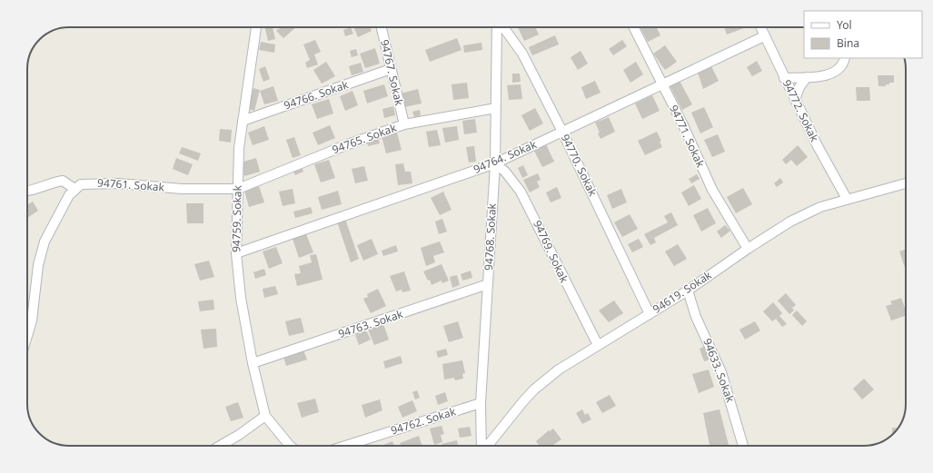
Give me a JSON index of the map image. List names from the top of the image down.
{
  "streets": {
    "street": [
      "94767. Sokak",
      "94766. Sokak",
      "94772. Sokak",
      "94771. Sokak",
      "94765. Sokak",
      "94764. Sokak",
      "94770. Sokak",
      "94761. Sokak",
      "94759. Sokak",
      "94768. Sokak",
      "94769. Sokak",
      "94619. Sokak",
      "94763. Sokak",
      "94633. Sokak",
      "94762. Sokak"
    ]
  },
  "crossings": [
    ["94767. Sokak", "94766. Sokak"],
    ["94767. Sokak", "94765. Sokak"],
    ["94766. Sokak", "94759. Sokak"],
    ["94772. Sokak", "94764. Sokak"],
    ["94772. Sokak", "94619. Sokak"],
    ["94771. Sokak", "94764. Sokak"],
    ["94771. Sokak", "94619. Sokak"],
    ["94765. Sokak", "94761. Sokak"],
    ["94765. Sokak", "94759. Sokak"],
    ["94765. Sokak", "94768. Sokak"],
    ["94764. Sokak", "94770. Sokak"],
    ["94764. Sokak", "94759. Sokak"],
    ["94764. Sokak", "94768. Sokak"],
    ["94764. Sokak", "94769. Sokak"],
    ["94770. Sokak", "94619. Sokak"],
    ["94761. Sokak", "94759. Sokak"],
    ["94759. Sokak", "94763. Sokak"],
    ["94768. Sokak", "94769. Sokak"],
    ["94768. Sokak", "94763. Sokak"],
    ["94768. Sokak", "94762. Sokak"],
    ["94769. Sokak", "94619. Sokak"],
    ["94619. Sokak", "94633. Sokak"]
  ],
  "legend": ["Yol", "Bina"]
}
